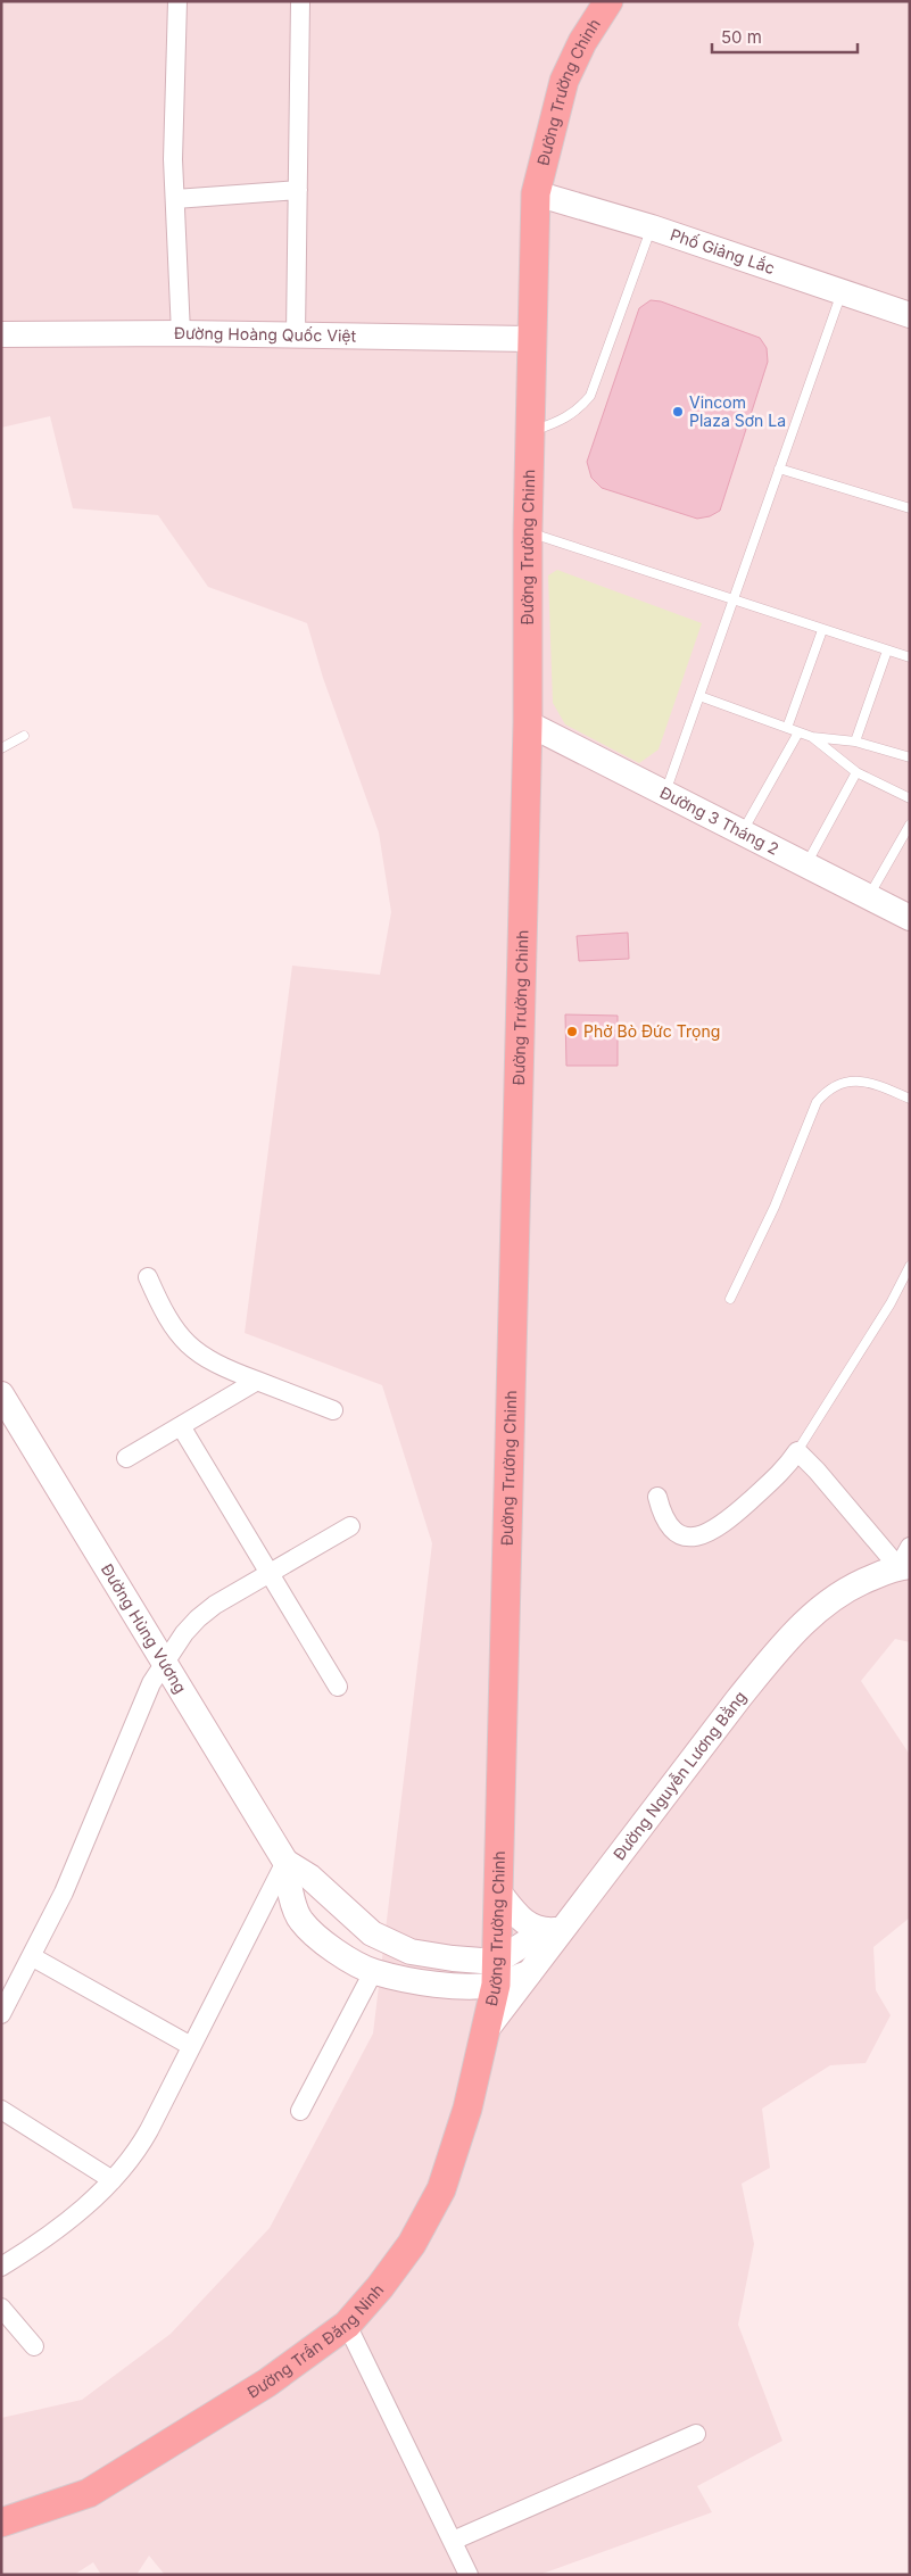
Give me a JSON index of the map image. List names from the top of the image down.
{
  "streets": {
    "main road": ["Đường Trường Chinh", "Đường Trần Đăng Ninh"],
    "street": [
      "Phố Giảng Lắc",
      "Đường Hoàng Quốc Việt",
      "Đường 3 Tháng 2",
      "Đường Hùng Vương",
      "Đường Nguyễn Lương Bằng"
    ]
  },
  "crossings": [
    ["Đường Trường Chinh", "Phố Giảng Lắc"],
    ["Đường Trường Chinh", "Đường Hoàng Quốc Việt"],
    ["Đường Trường Chinh", "Đường 3 Tháng 2"],
    ["Đường Trường Chinh", "Đường Hùng Vương"],
    ["Đường Trường Chinh", "Đường Nguyễn Lương Bằng"],
    ["Đường Trường Chinh", "Đường Trần Đăng Ninh"],
    ["Đường Nguyễn Lương Bằng", "Đường Trần Đăng Ninh"]
  ],
  "places": ["Vincom Plaza Sơn La", "Phở Bò Đức Trọng"],
  "scale_bar": "50 m"
}
